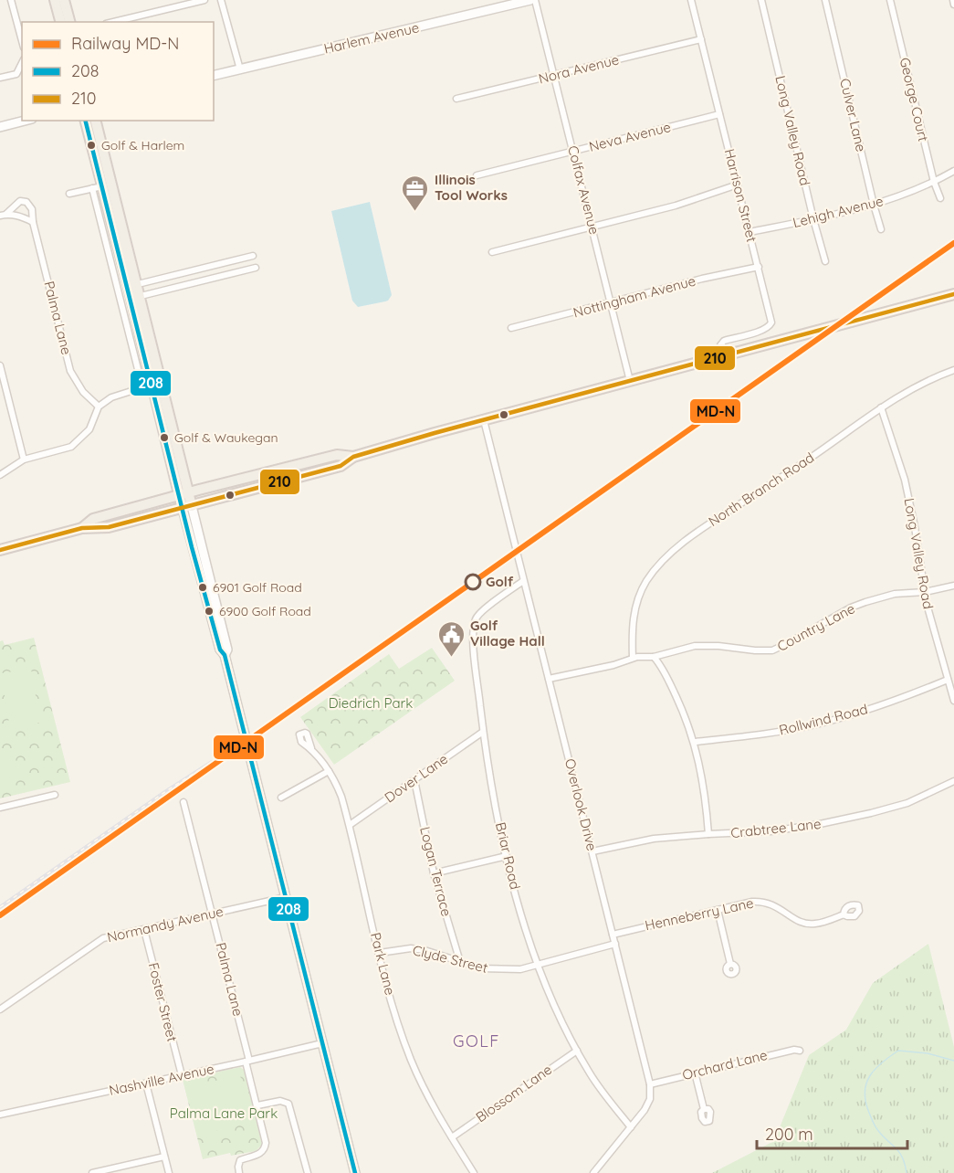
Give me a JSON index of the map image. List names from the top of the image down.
{
  "streets": {
    "main road": ["Harlem Avenue"],
    "street": [
      "Nora Avenue",
      "George Court",
      "Culver Lane",
      "Long Valley Road",
      "Neva Avenue",
      "Colfax Avenue",
      "Harrison Street",
      "Lehigh Avenue",
      "Nottingham Avenue",
      "Palma Lane",
      "North Branch Road",
      "Country Lane",
      "Rollwind Road",
      "Dover Lane",
      "Overlook Drive",
      "Crabtree Lane",
      "Briar Road",
      "Logan Terrace",
      "Henneberry Lane",
      "Normandy Avenue",
      "Clyde Street",
      "Park Lane",
      "Foster Street",
      "Orchard Lane",
      "Nashville Avenue",
      "Blossom Lane"
    ]
  },
  "crossings": [
    ["Nora Avenue", "Colfax Avenue"],
    ["Nora Avenue", "Harrison Street"],
    ["George Court", "Lehigh Avenue"],
    ["Culver Lane", "Lehigh Avenue"],
    ["Long Valley Road", "Lehigh Avenue"],
    ["Long Valley Road", "North Branch Road"],
    ["Long Valley Road", "Country Lane"],
    ["Long Valley Road", "Rollwind Road"],
    ["Neva Avenue", "Colfax Avenue"],
    ["Neva Avenue", "Harrison Street"],
    ["Colfax Avenue", "Nottingham Avenue"],
    ["Harrison Street", "Lehigh Avenue"],
    ["Harrison Street", "Nottingham Avenue"],
    ["Palma Lane", "Normandy Avenue"],
    ["Palma Lane", "Nashville Avenue"],
    ["North Branch Road", "Country Lane"],
    ["Country Lane", "Overlook Drive"],
    ["Dover Lane", "Briar Road"],
    ["Dover Lane", "Logan Terrace"],
    ["Dover Lane", "Park Lane"],
    ["Overlook Drive", "Crabtree Lane"],
    ["Overlook Drive", "Briar Road"],
    ["Overlook Drive", "Henneberry Lane"],
    ["Overlook Drive", "Clyde Street"],
    ["Overlook Drive", "Orchard Lane"],
    ["Briar Road", "Clyde Street"],
    ["Briar Road", "Blossom Lane"],
    ["Logan Terrace", "Clyde Street"],
    ["Normandy Avenue", "Foster Street"],
    ["Clyde Street", "Park Lane"],
    ["Park Lane", "Blossom Lane"],
    ["Foster Street", "Nashville Avenue"]
  ],
  "districts": ["GOLF"],
  "parks": ["Diedrich Park", "Palma Lane Park"],
  "places": {
    "other": [
      "Golf & Harlem",
      "Golf & Waukegan",
      "Golf",
      "6901 Golf Road",
      "6900 Golf Road"
    ],
    "office": ["Illinois Tool Works"],
    "public building": ["Golf Village Hall"]
  },
  "lines": ["transit line 208", "rail line MD-N", "transit line 210"],
  "legend": ["Railway MD-N", "208", "210"],
  "scale_bar": "200 m"
}
